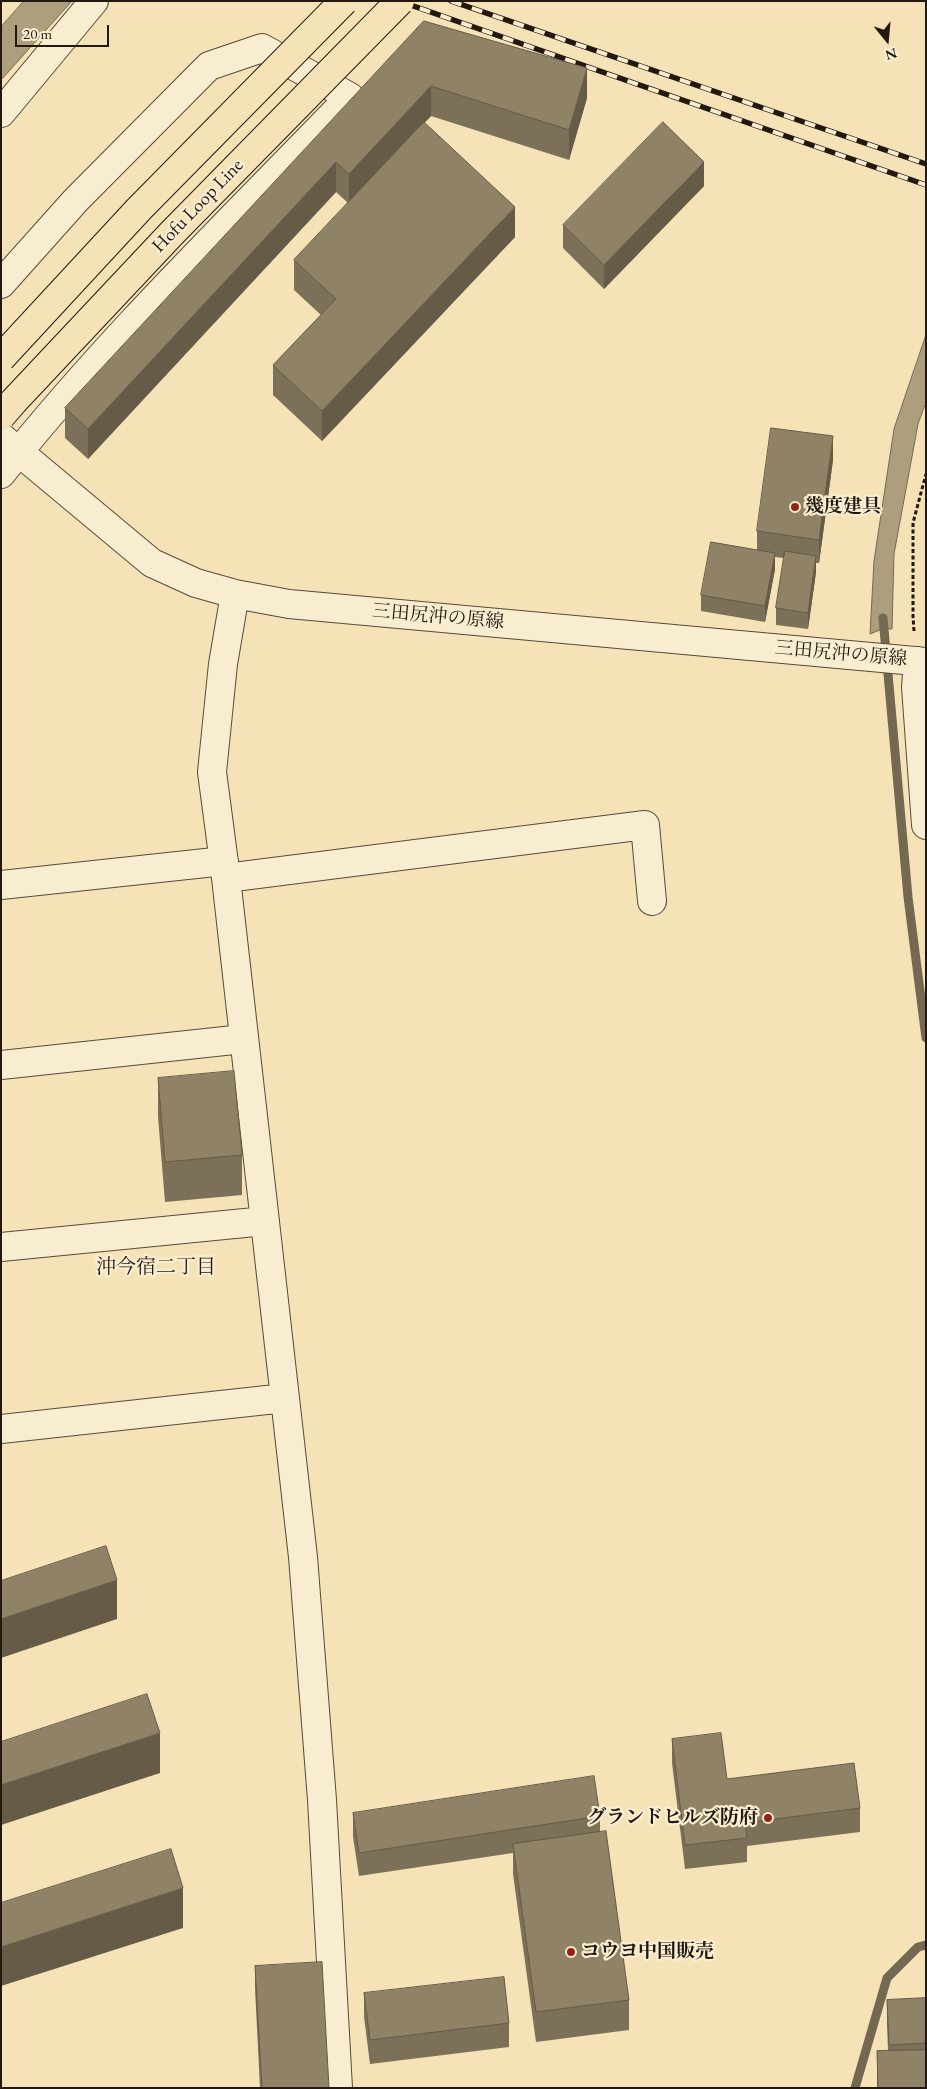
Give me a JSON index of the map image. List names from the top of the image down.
{
  "streets": {
    "main road": ["Hofu Loop Line"],
    "street": ["三田尻沖の原線"]
  },
  "districts": ["沖今宿二丁目"],
  "places": ["幾度建具", "グランドヒルズ防府", "コウヨ中国販売"],
  "scale_bar": "20 m",
  "north": "bottom"
}
